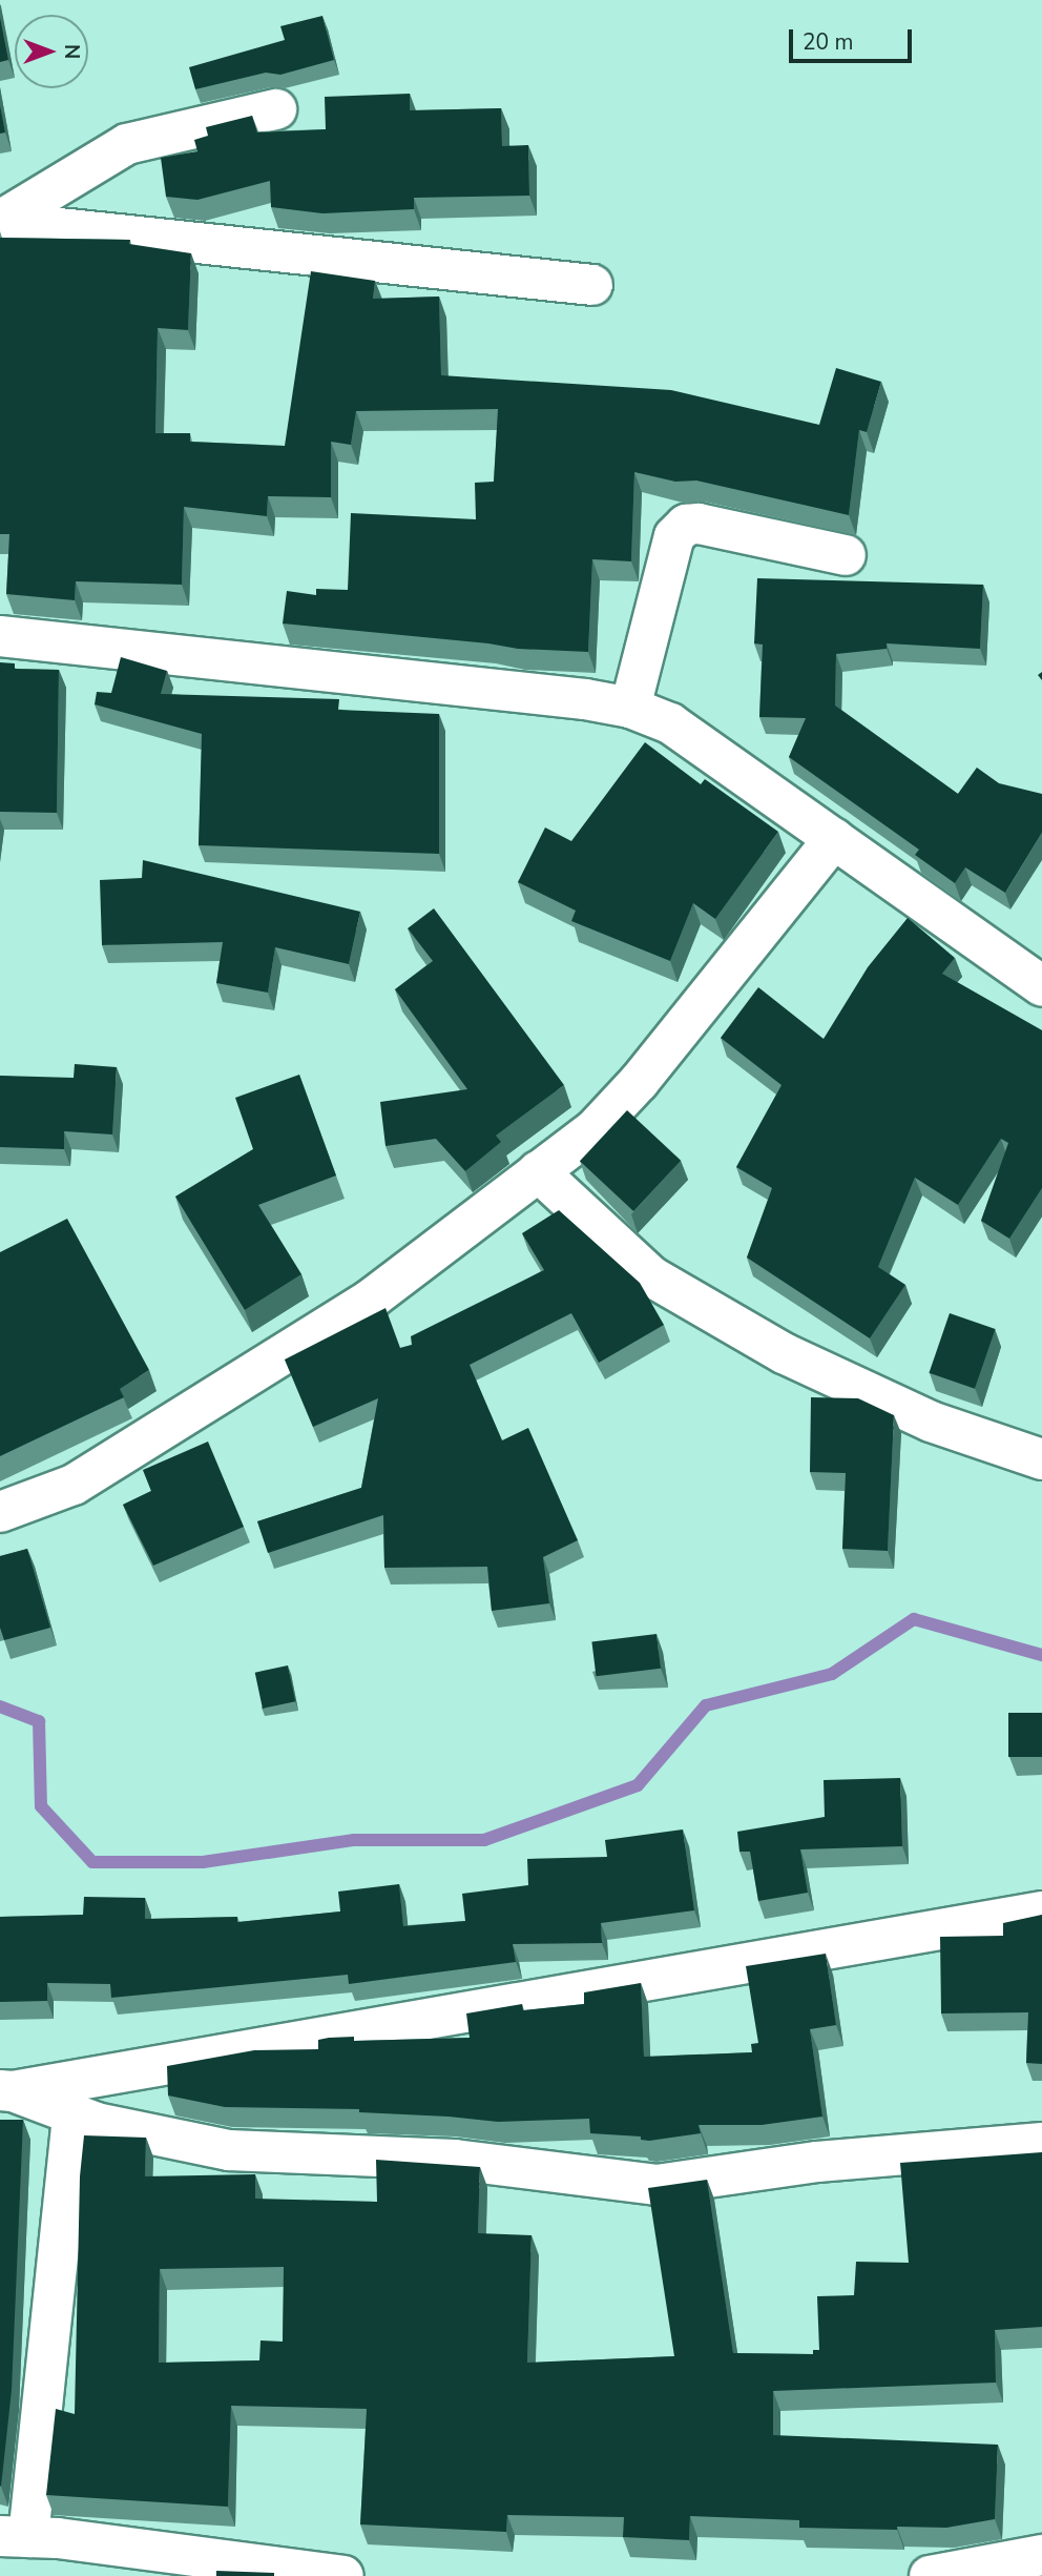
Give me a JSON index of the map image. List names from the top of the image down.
{
  "scale_bar": "20 m",
  "north": "right"
}
